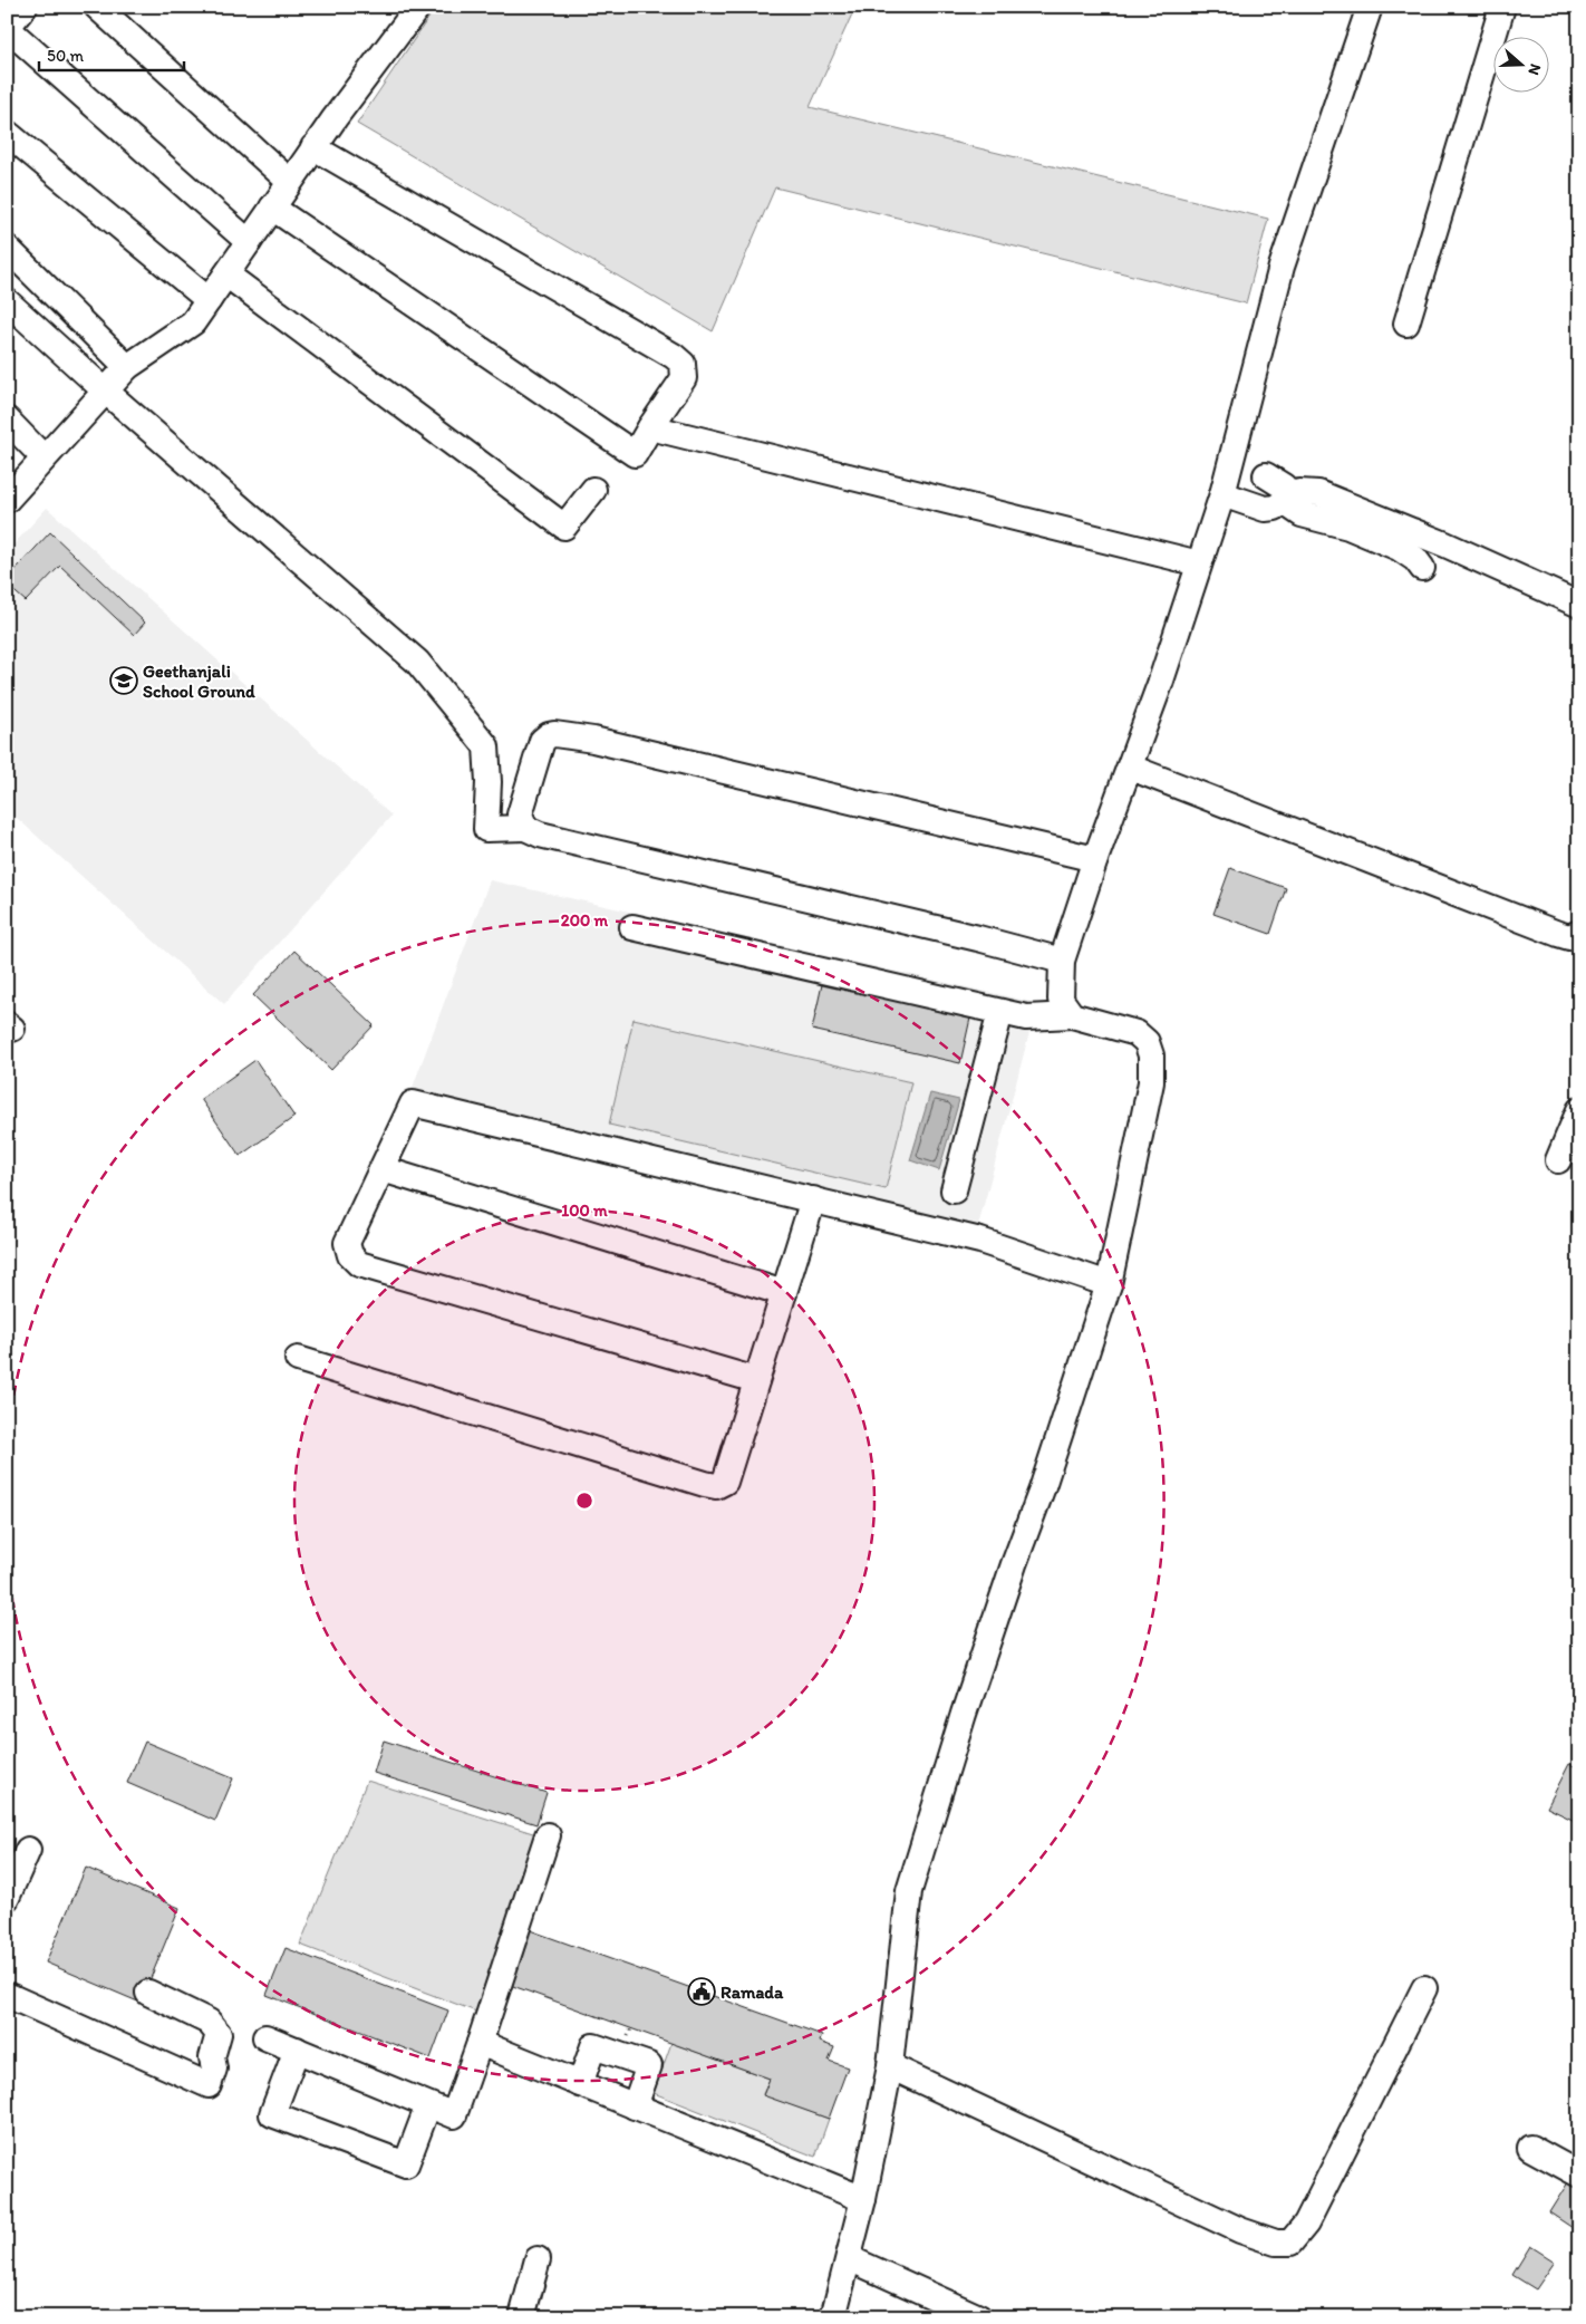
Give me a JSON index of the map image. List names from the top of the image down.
{
  "places": {
    "school or university": ["Geethanjali School Ground"],
    "public building": ["Ramada"]
  },
  "scale_bar": "50 m",
  "north": "right",
  "rings": ["200 m", "100 m"]
}
